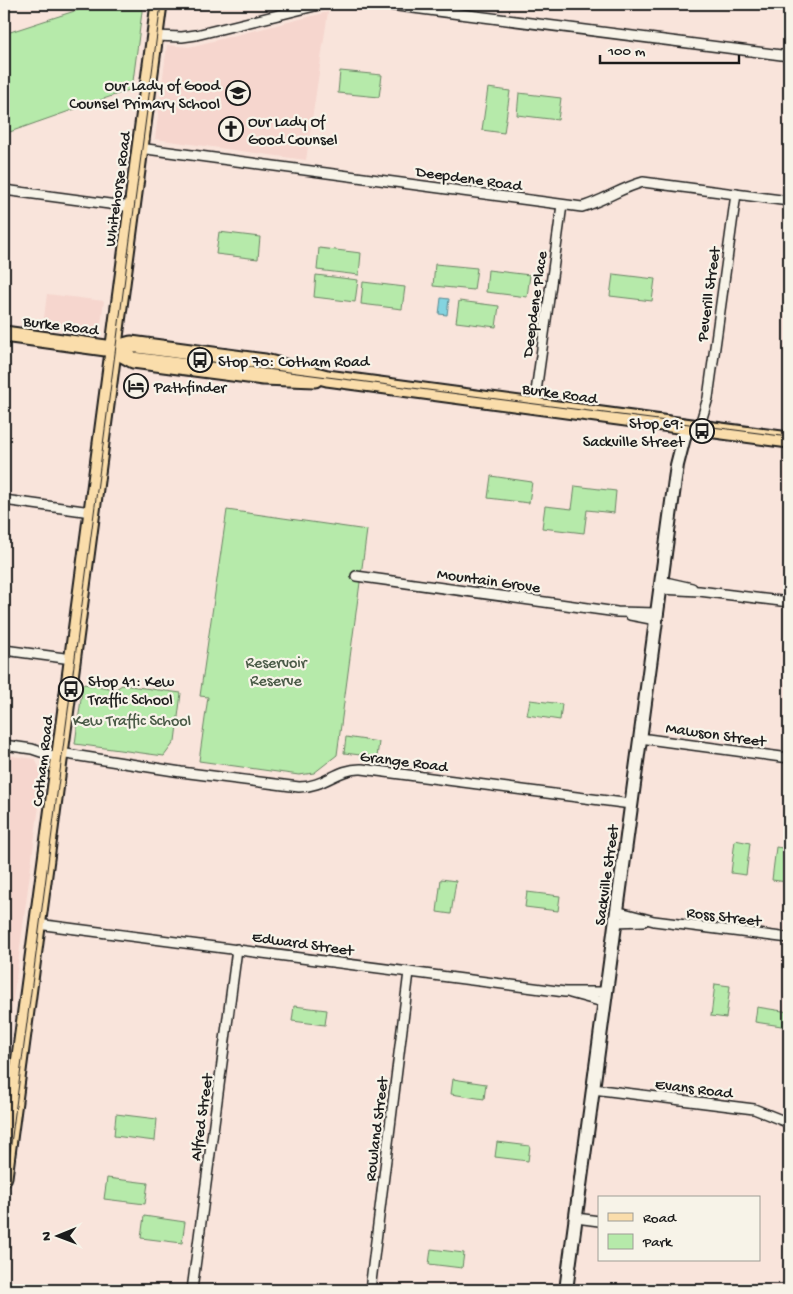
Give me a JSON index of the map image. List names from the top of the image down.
{
  "streets": {
    "main road": ["Whitehorse Road", "Burke Road", "Cotham Road"],
    "street": [
      "Deepdene Road",
      "Peverill Street",
      "Deepdene Place",
      "Mountain Grove",
      "Mawson Street",
      "Grange Road",
      "Sackville Street",
      "Ross Street",
      "Edward Street",
      "Evans Road",
      "Alfred Street",
      "Rowland Street"
    ]
  },
  "crossings": [
    ["Deepdene Road", "Whitehorse Road"],
    ["Deepdene Road", "Peverill Street"],
    ["Deepdene Road", "Deepdene Place"],
    ["Whitehorse Road", "Burke Road"],
    ["Whitehorse Road", "Cotham Road"],
    ["Peverill Street", "Burke Road"],
    ["Peverill Street", "Sackville Street"],
    ["Deepdene Place", "Burke Road"],
    ["Burke Road", "Cotham Road"],
    ["Burke Road", "Sackville Street"],
    ["Mountain Grove", "Sackville Street"],
    ["Mawson Street", "Sackville Street"],
    ["Grange Road", "Cotham Road"],
    ["Grange Road", "Sackville Street"],
    ["Cotham Road", "Edward Street"],
    ["Sackville Street", "Ross Street"],
    ["Sackville Street", "Edward Street"],
    ["Sackville Street", "Evans Road"],
    ["Edward Street", "Alfred Street"],
    ["Edward Street", "Rowland Street"]
  ],
  "parks": ["Reservoir Reserve", "Kew Traffic School"],
  "places": {
    "school or university": ["Our Lady of Good Counsel Primary School"],
    "church": ["Our Lady Of Good Counsel"],
    "bus stop": ["Stop 70: Cotham Road", "Stop 69: Sackville Street", "Stop 41: Kew Traffic School"],
    "hotel": ["Pathfinder"]
  },
  "legend": ["Road", "Park"],
  "scale_bar": "100 m",
  "north": "left"
}
